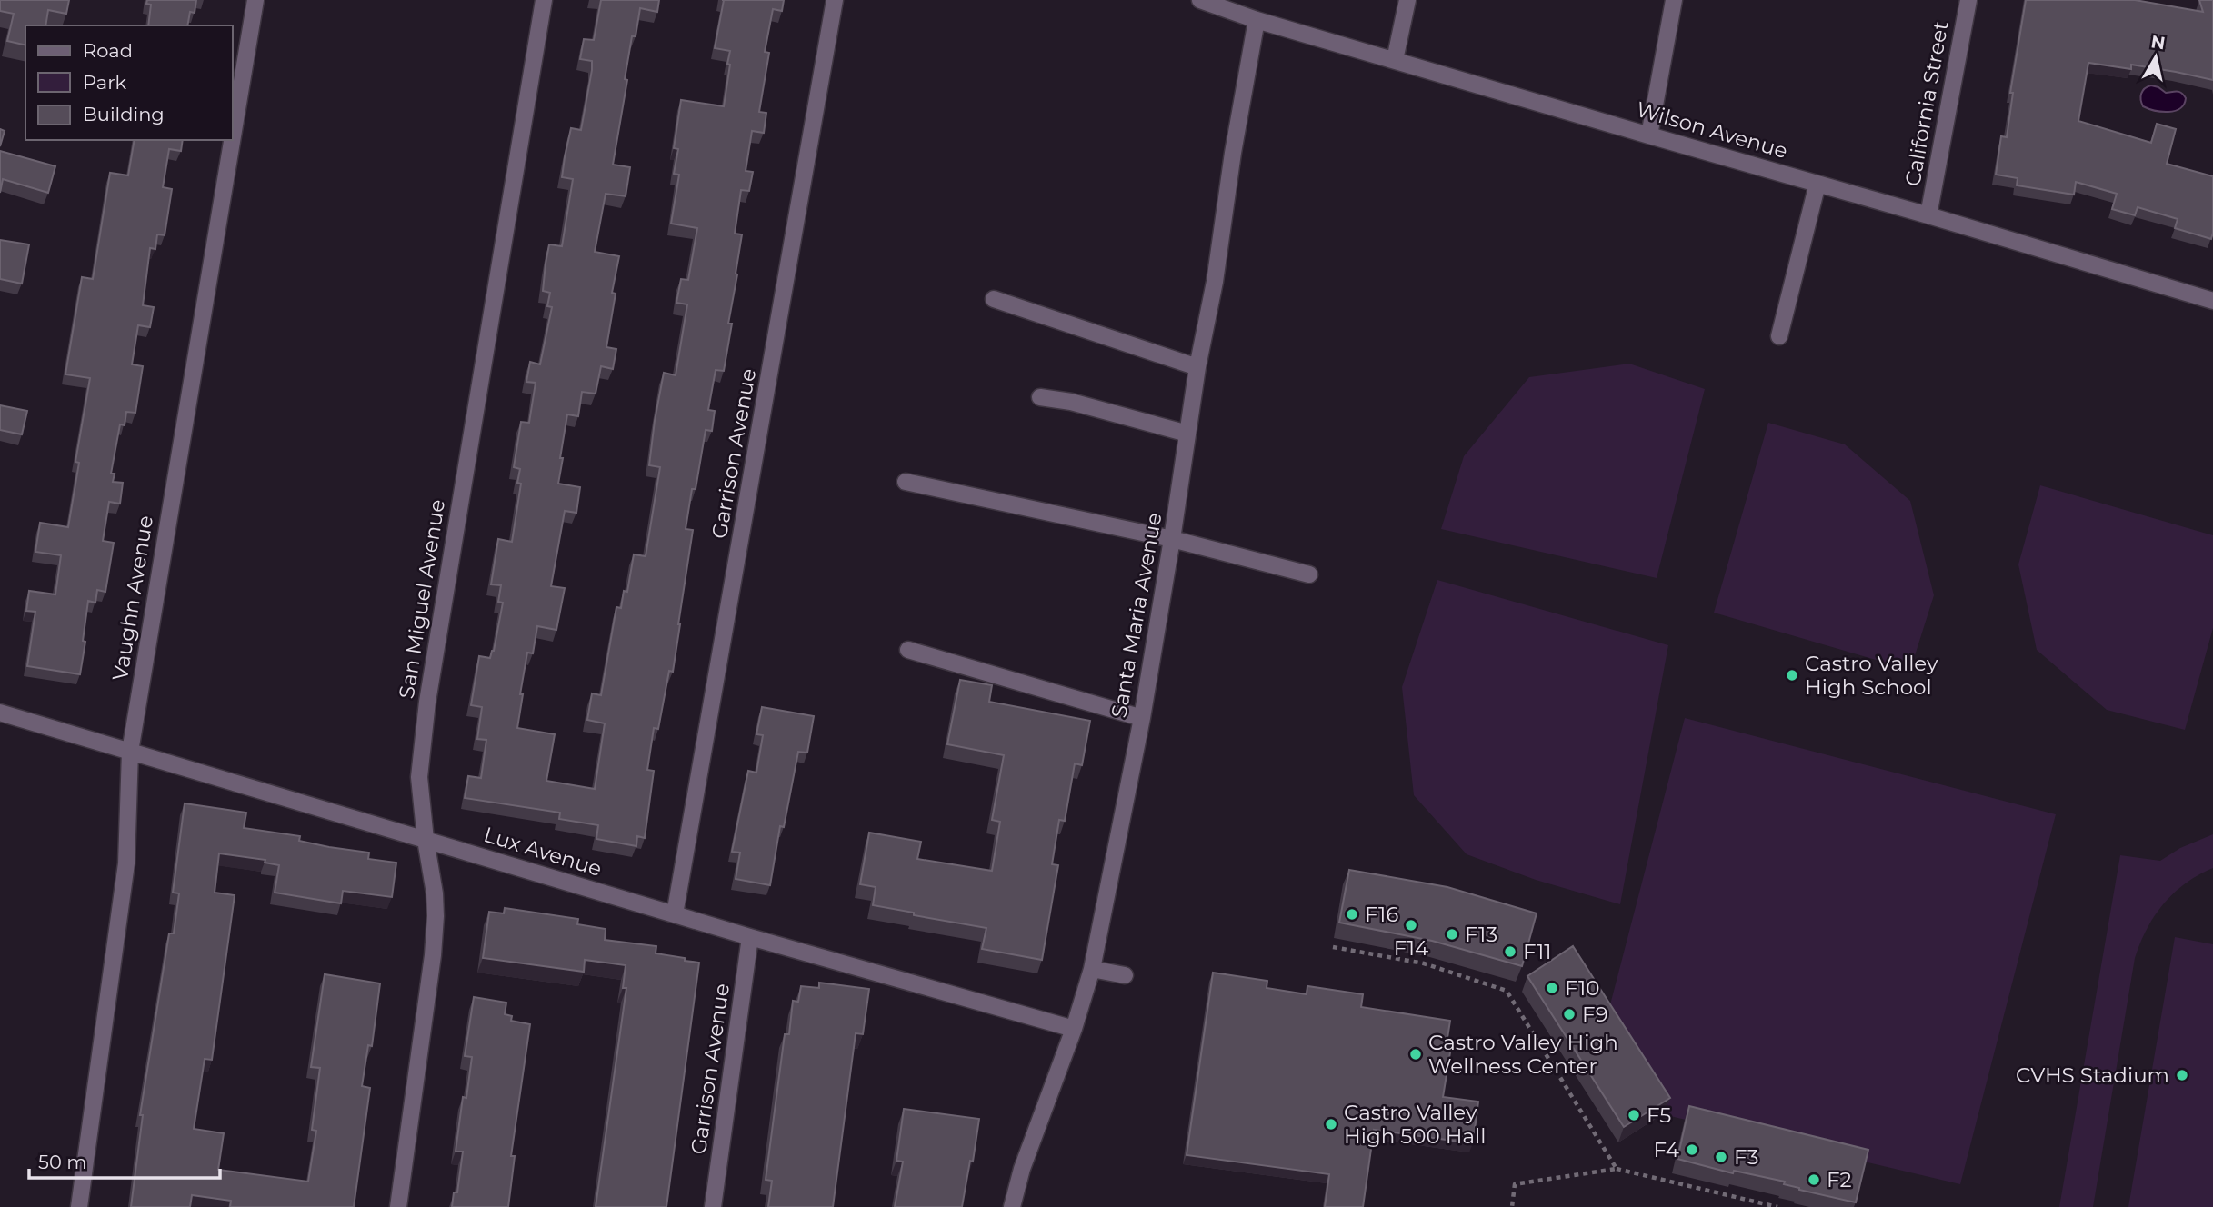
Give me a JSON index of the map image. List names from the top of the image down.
{
  "streets": {
    "street": [
      "California Street",
      "Wilson Avenue",
      "Garrison Avenue",
      "Vaughn Avenue",
      "San Miguel Avenue",
      "Santa Maria Avenue",
      "Lux Avenue"
    ]
  },
  "crossings": [
    ["California Street", "Wilson Avenue"],
    ["Wilson Avenue", "Santa Maria Avenue"],
    ["Garrison Avenue", "Lux Avenue"],
    ["Vaughn Avenue", "Lux Avenue"],
    ["San Miguel Avenue", "Lux Avenue"],
    ["Santa Maria Avenue", "Lux Avenue"]
  ],
  "places": [
    "Castro Valley High School",
    "F16",
    "F14",
    "F13",
    "F11",
    "F10",
    "F9",
    "Castro Valley High Wellness Center",
    "CVHS Stadium",
    "F5",
    "Castro Valley High 500 Hall",
    "F4",
    "F3",
    "F2"
  ],
  "legend": ["Road", "Park", "Building"],
  "scale_bar": "50 m",
  "north": "top"
}
